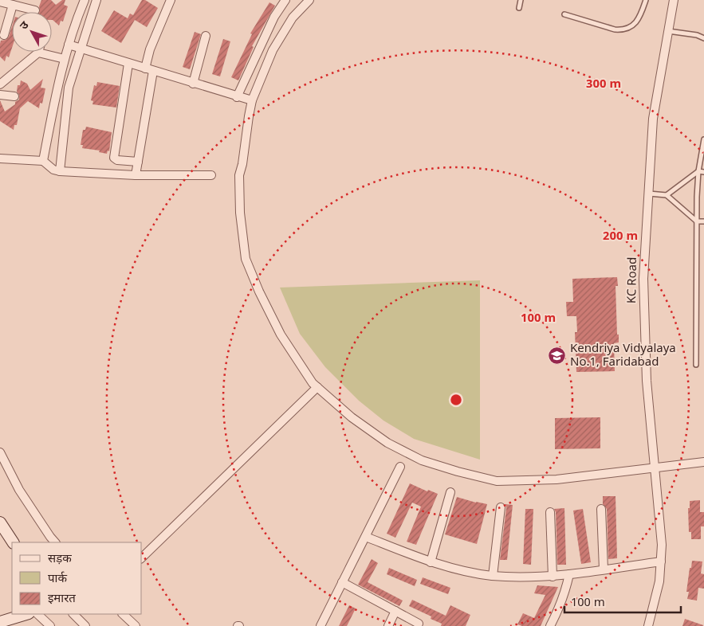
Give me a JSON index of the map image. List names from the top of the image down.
{
  "streets": {
    "street": ["KC Road"]
  },
  "places": {
    "school or university": ["Kendriya Vidyalaya No.1, Faridabad"]
  },
  "legend": ["सड़क", "पार्क", "इमारत"],
  "scale_bar": "100 m",
  "north": "top left",
  "rings": ["300 m", "200 m", "100 m"]
}
